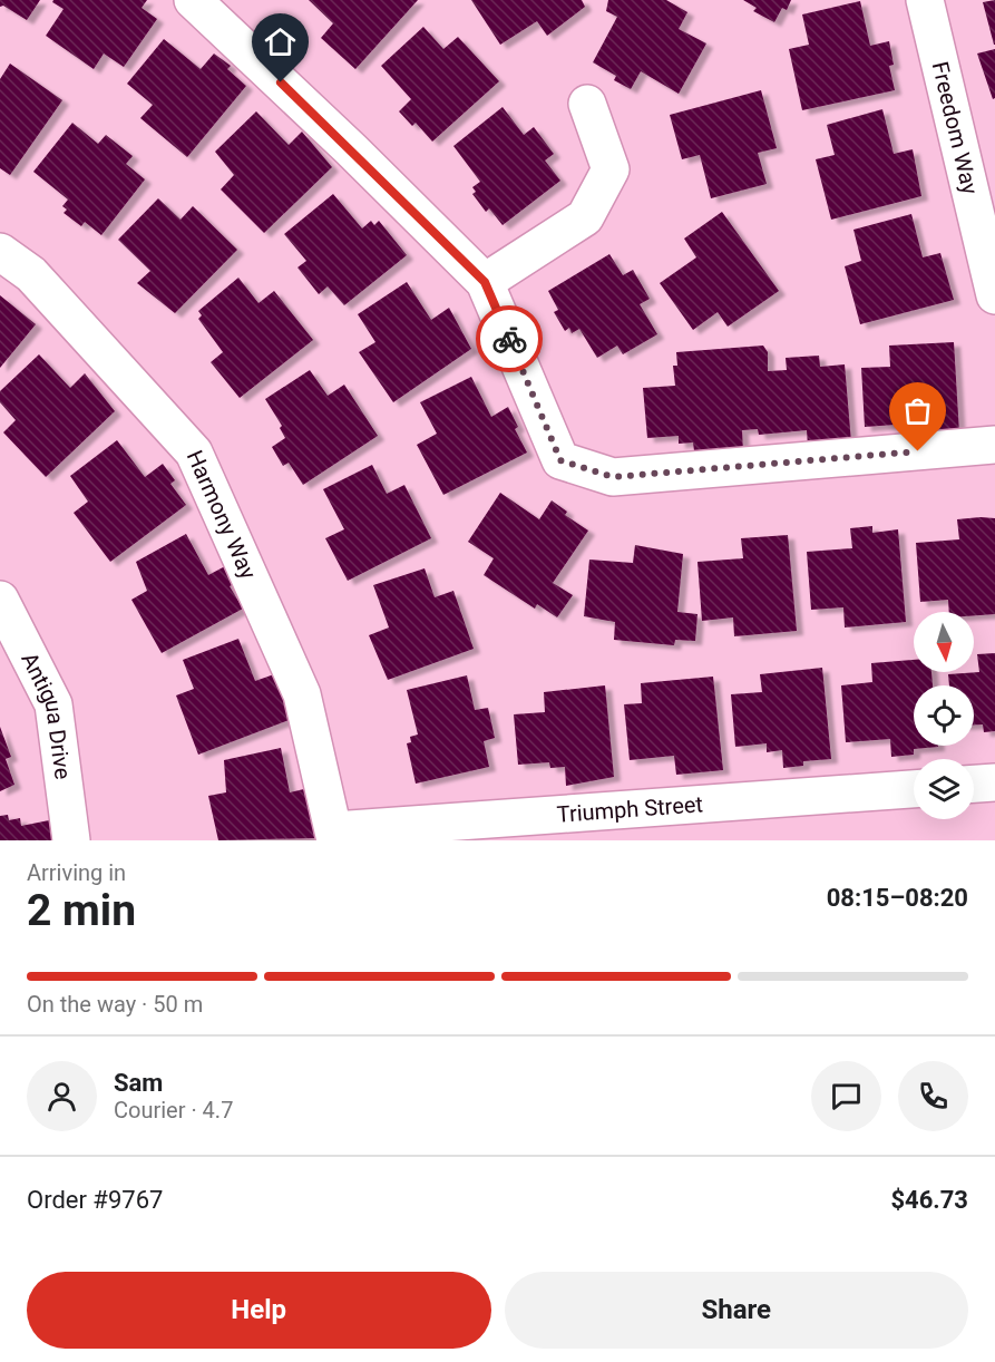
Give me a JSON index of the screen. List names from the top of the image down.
{
  "streets": {
    "street": [
      "Freedom Way",
      "Harmony Way",
      "Antigua Drive",
      "Triumph Street"
    ]
  },
  "crossings": [
    ["Harmony Way", "Triumph Street"]
  ],
  "north": "bottom",
  "page": {
    "heading": ["2 min", "Arriving in", "08:15–08:20"],
    "panel": [
      "Sam",
      "Courier · 4.7",
      "Order #9767",
      "$46.73"
    ],
    "bar": "On the way · 50 m",
    "buttons": ["Help", "Share"]
  }
}
